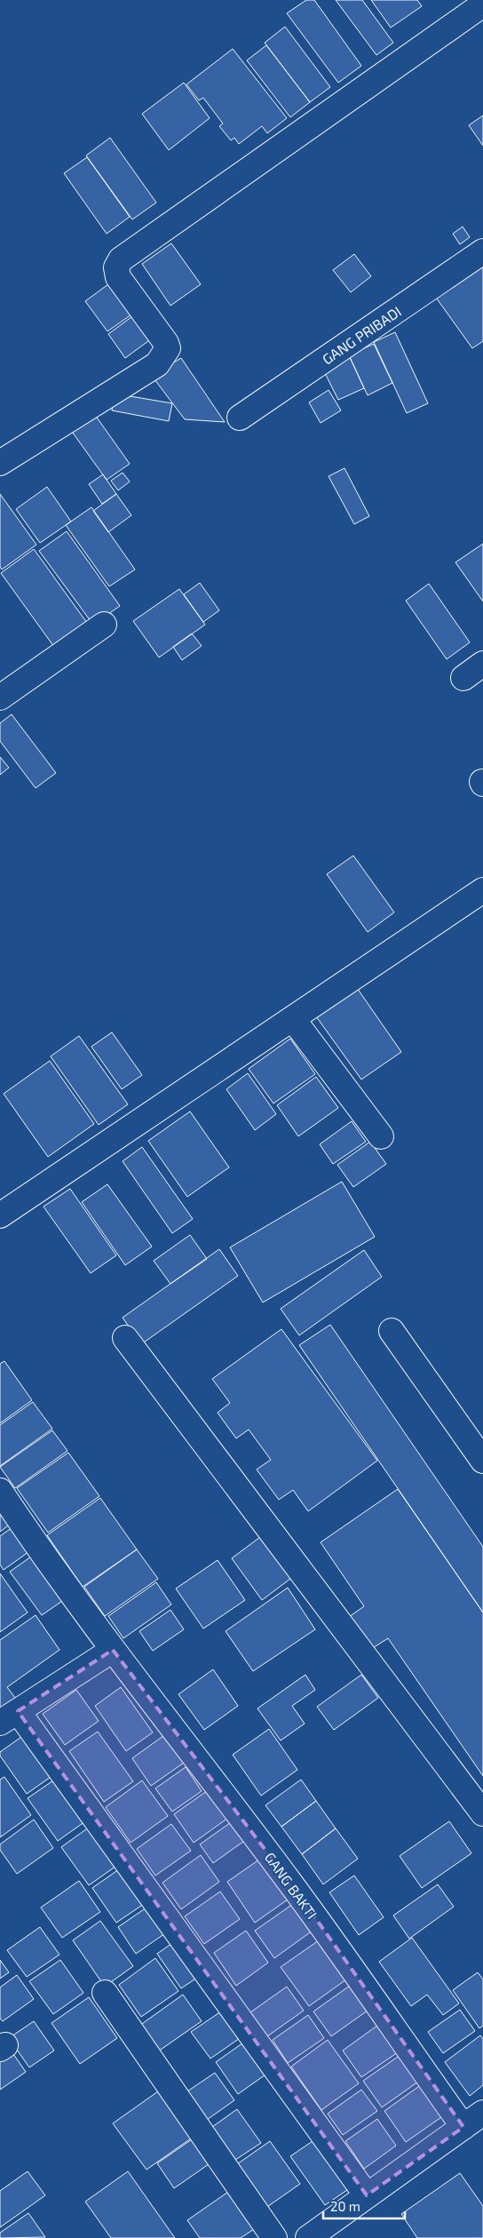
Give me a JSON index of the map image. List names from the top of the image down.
{
  "streets": {
    "street": ["GANG PRIBADI", "GANG BAKTI"]
  },
  "scale_bar": "20 m"
}
